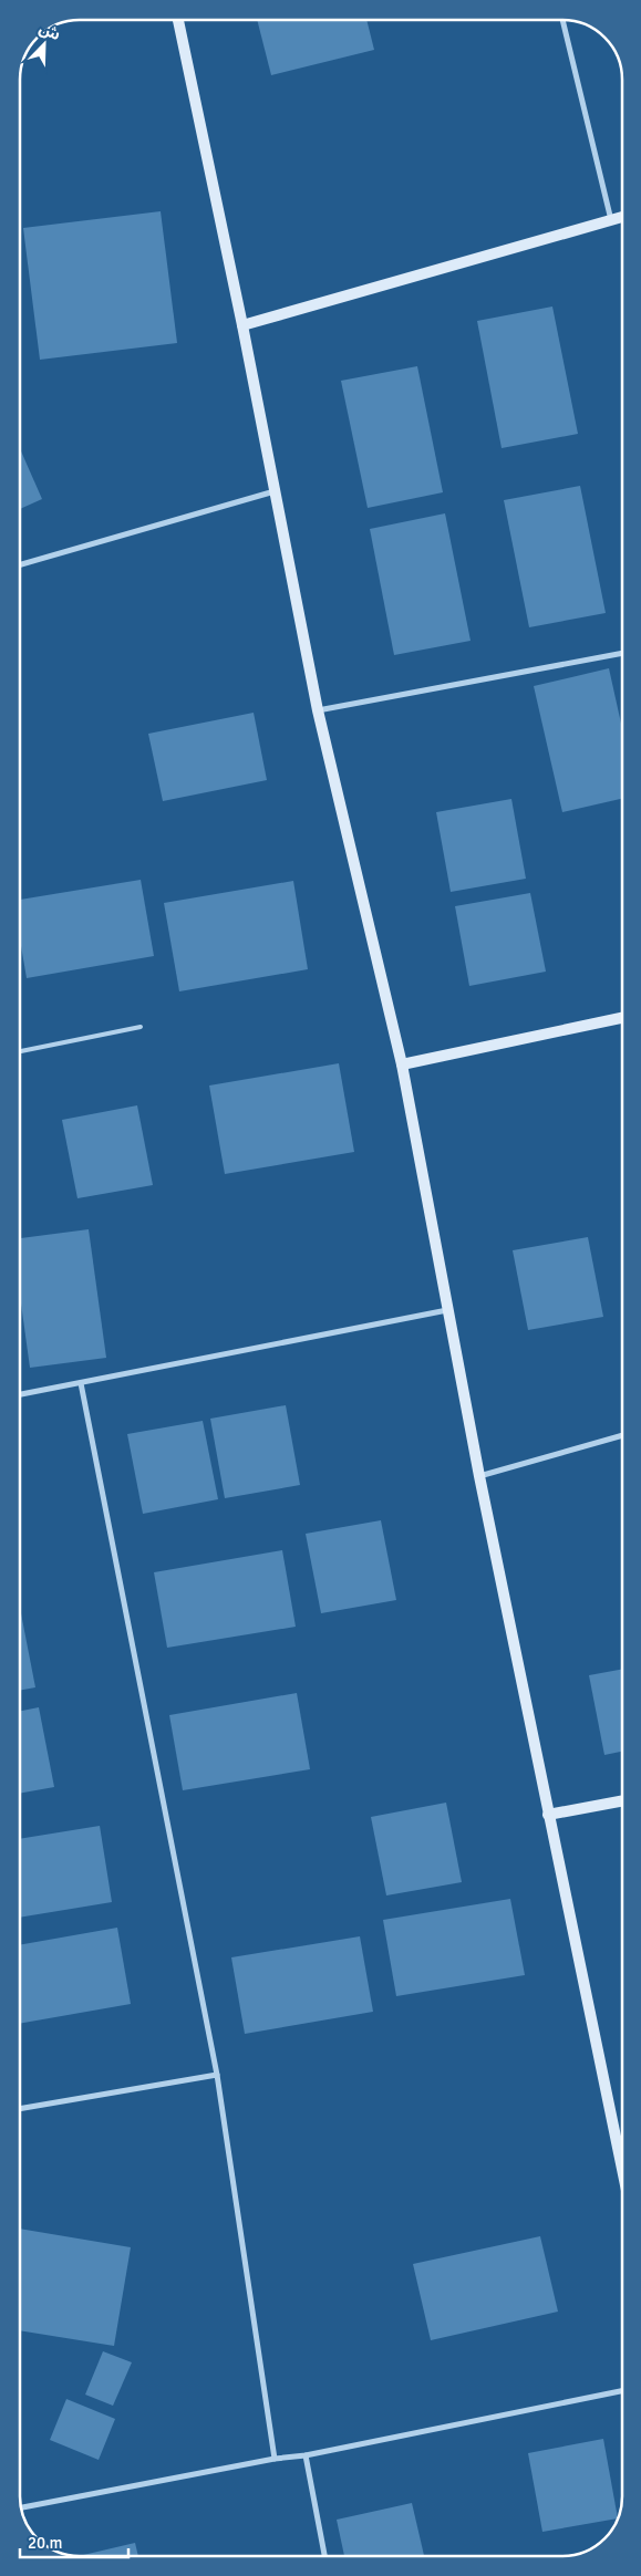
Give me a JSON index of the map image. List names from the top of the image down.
{
  "scale_bar": "20 m",
  "north": "top right"
}
